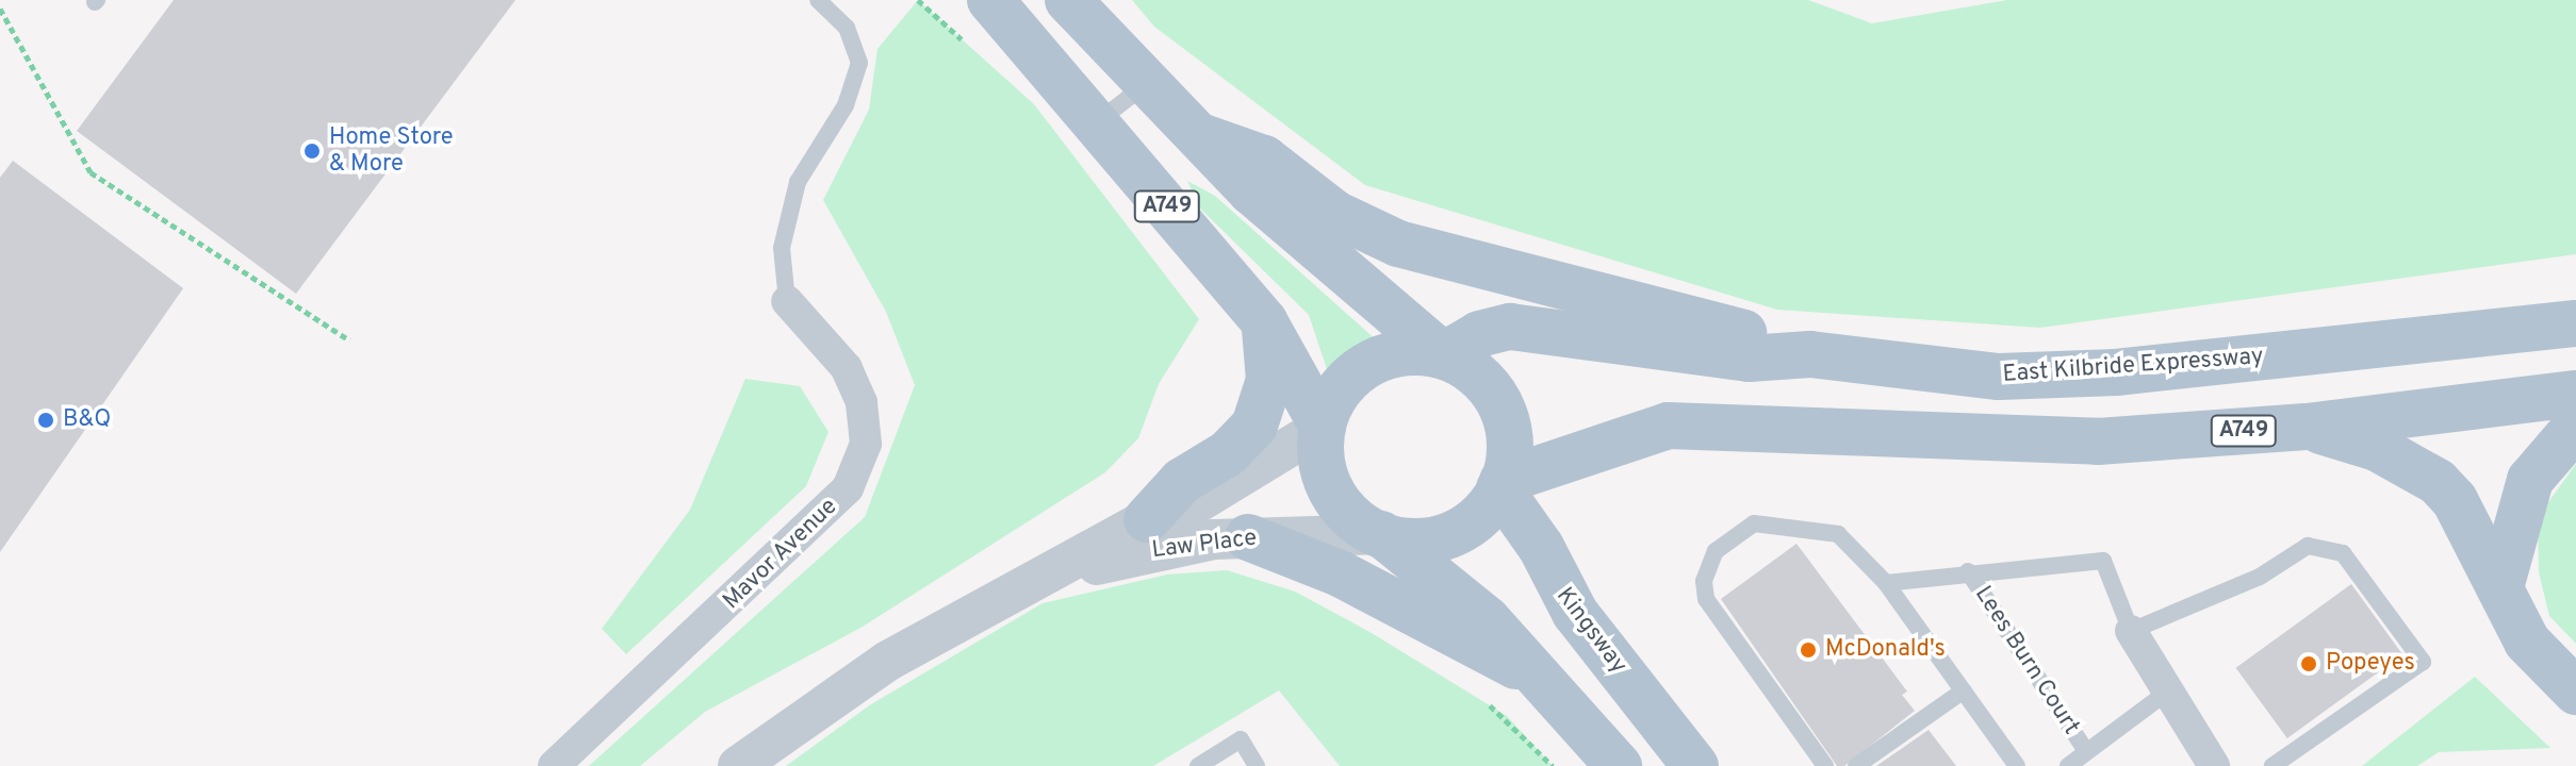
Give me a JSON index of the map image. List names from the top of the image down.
{
  "streets": {
    "main road": ["A749", "East Kilbride Expressway", "Kingsway"],
    "street": ["Law Place", "Mavor Avenue"],
    "lane": ["Lees Burn Court"]
  },
  "crossings": [
    ["A749", "East Kilbride Expressway"],
    ["A749", "Law Place"],
    ["A749", "Kingsway"],
    ["East Kilbride Expressway", "Law Place"],
    ["East Kilbride Expressway", "Kingsway"],
    ["Law Place", "Kingsway"]
  ],
  "places": [
    "Home Store & More",
    "B&Q",
    "McDonald's",
    "Popeyes"
  ]
}
